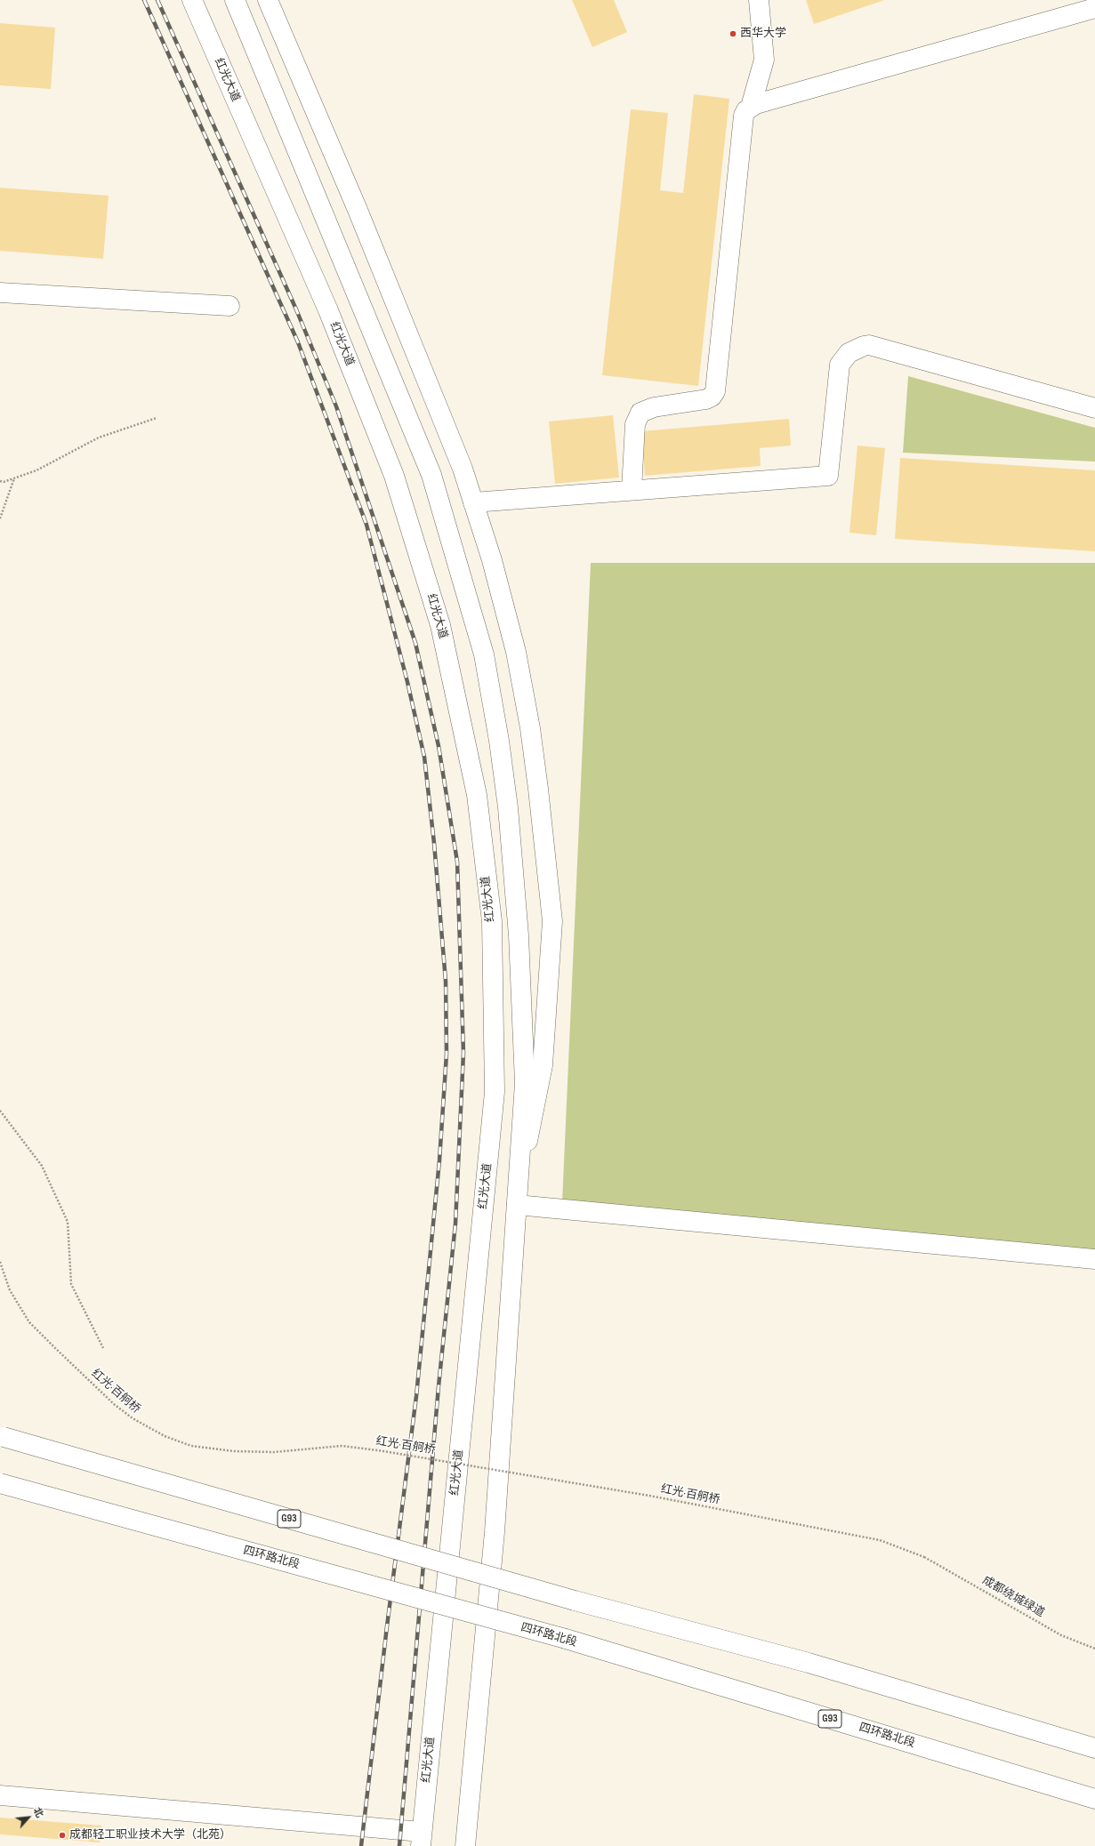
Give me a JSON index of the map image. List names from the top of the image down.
{
  "streets": {
    "main road": ["红光大道", "G93", "四环路北段"],
    "path": ["红光·百舸桥", "成都绕城绿道"]
  },
  "crossings": [
    ["红光·百舸桥", "成都绕城绿道"]
  ],
  "places": ["西华大学", "成都轻工职业技术大学（北苑）"],
  "north": "top right"
}
